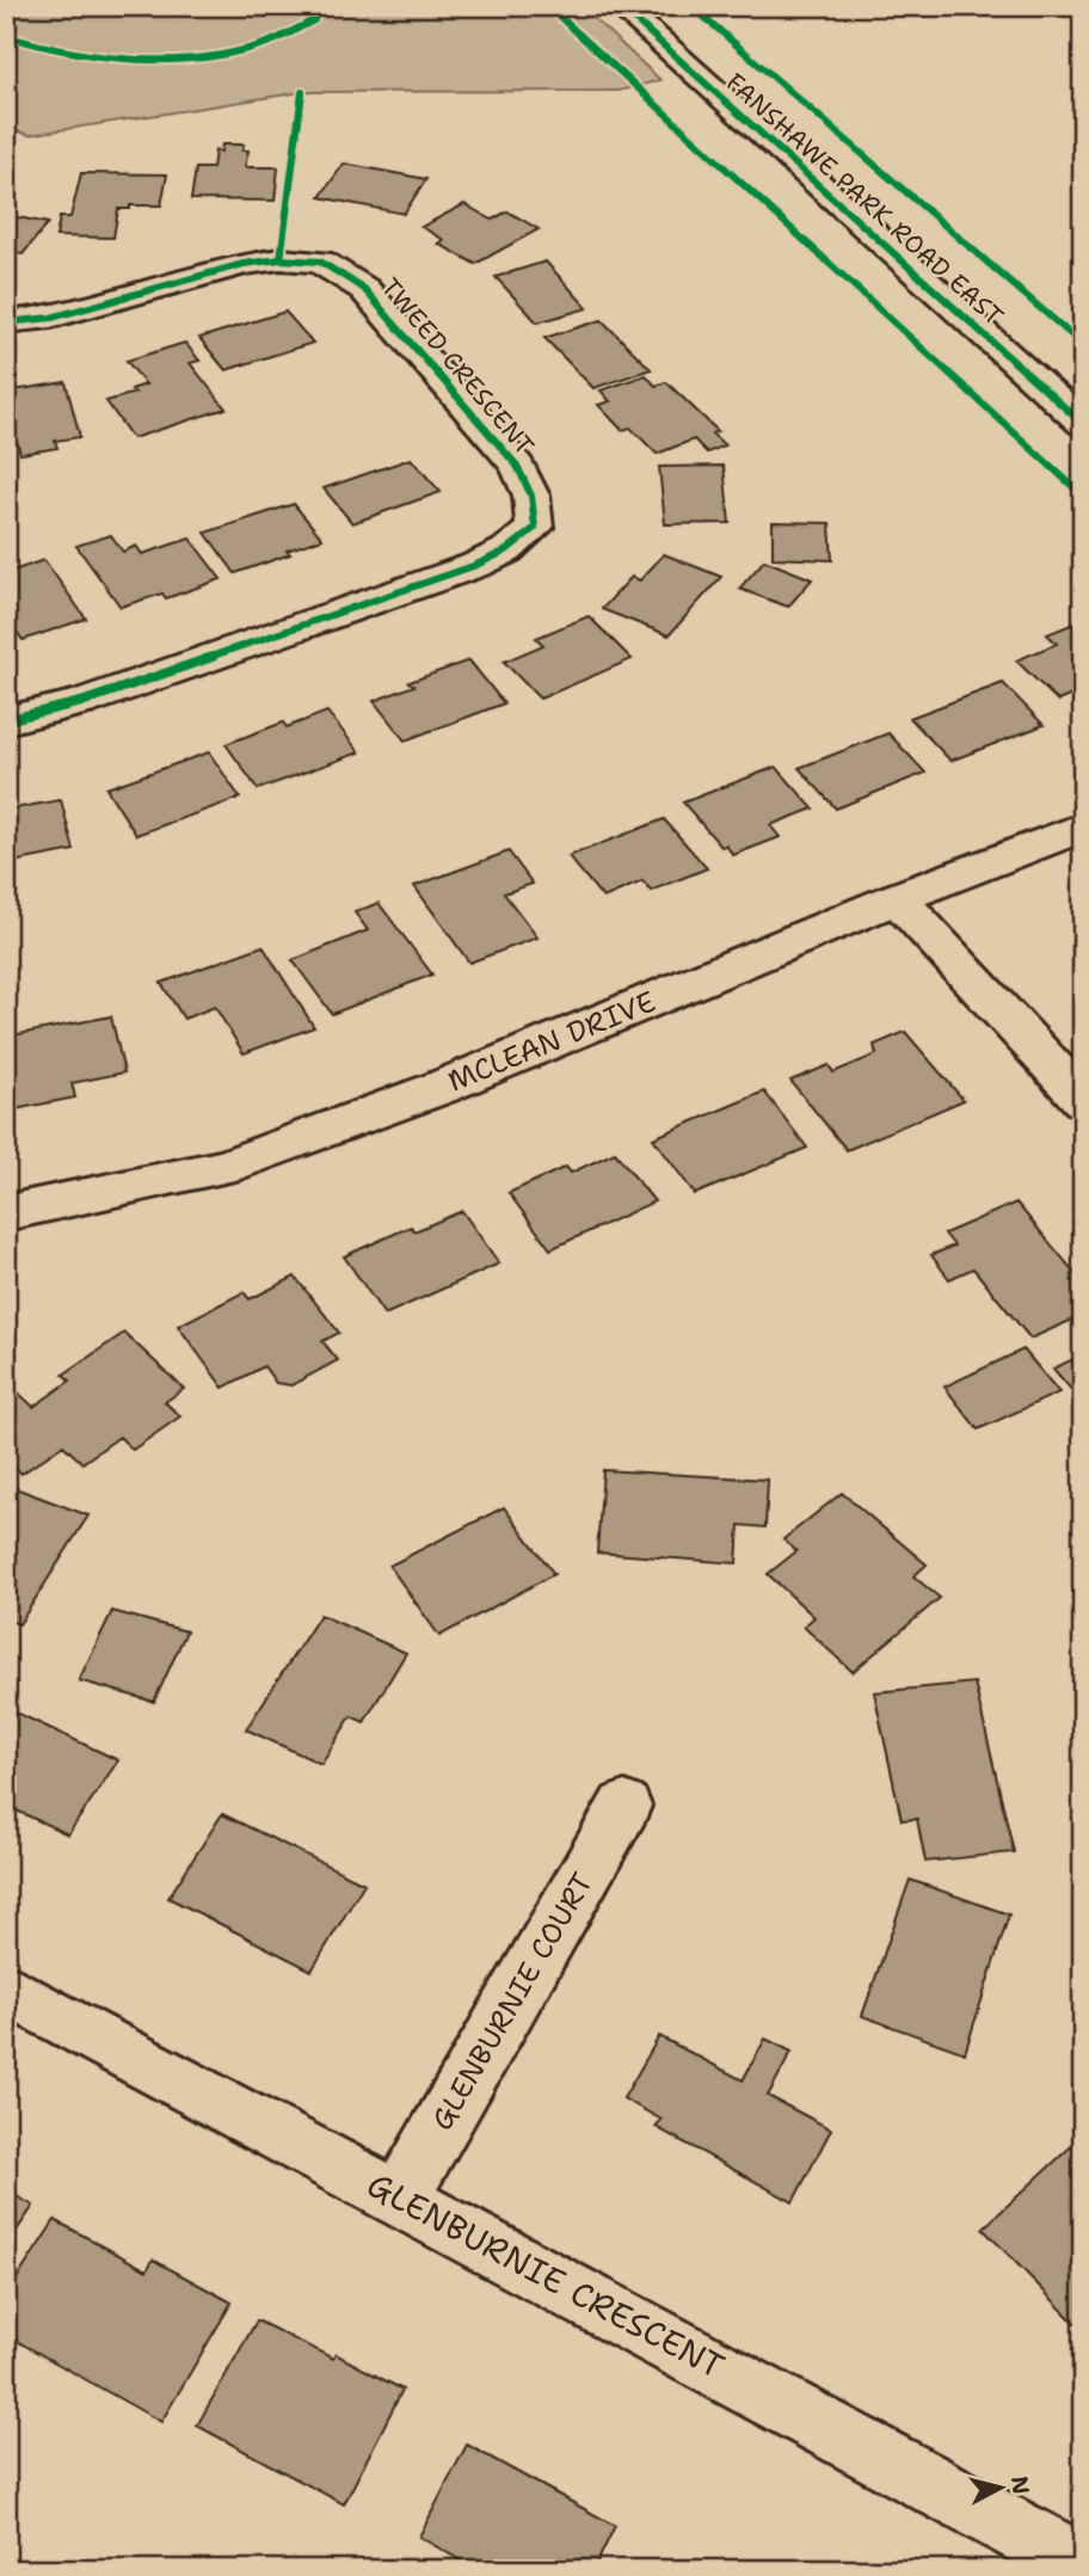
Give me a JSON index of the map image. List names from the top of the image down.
{
  "streets": {
    "street": [
      "FANSHAWE PARK ROAD EAST",
      "TWEED CRESCENT",
      "MCLEAN DRIVE",
      "GLENBURNIE COURT",
      "GLENBURNIE CRESCENT"
    ]
  },
  "crossings": [
    ["GLENBURNIE COURT", "GLENBURNIE CRESCENT"]
  ],
  "north": "right"
}
